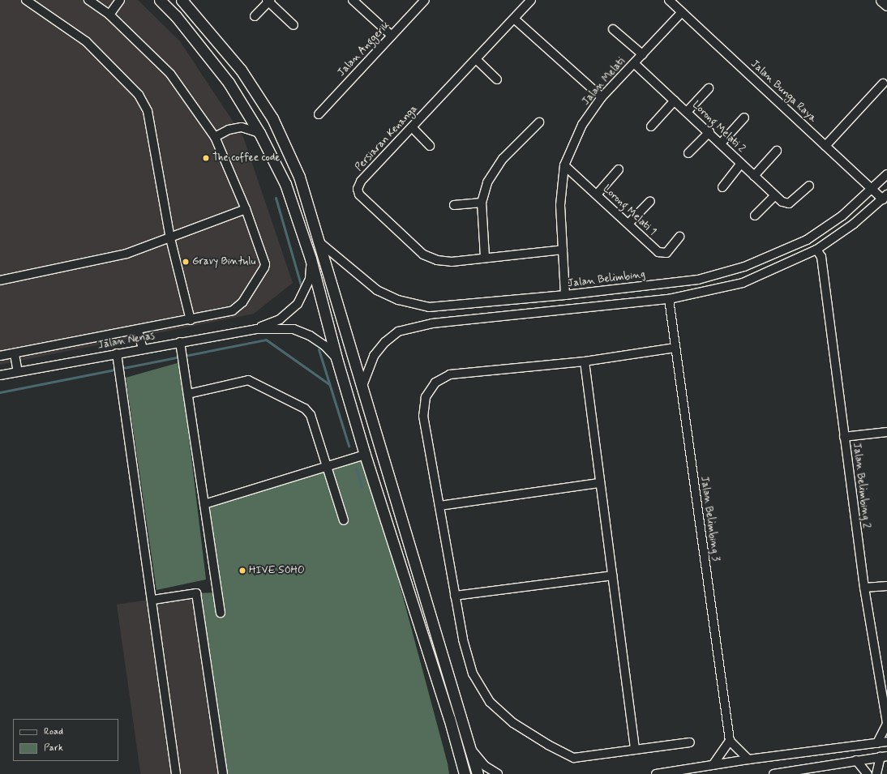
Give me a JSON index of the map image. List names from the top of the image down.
{
  "streets": {
    "street": [
      "Jalan Anggerik",
      "Jalan Melati",
      "Jalan Bunga Raya",
      "Lorong Melati 2",
      "Persiaran Kenanga",
      "Lorong Melati 1",
      "Jalan Belimbing",
      "Jalan Nenas",
      "Jalan Belimbing 2",
      "Jalan Belimbing 3"
    ]
  },
  "crossings": [
    ["Jalan Melati", "Jalan Bunga Raya"],
    ["Jalan Melati", "Lorong Melati 2"],
    ["Jalan Melati", "Persiaran Kenanga"],
    ["Jalan Melati", "Lorong Melati 1"],
    ["Jalan Melati", "Jalan Belimbing"],
    ["Jalan Bunga Raya", "Jalan Belimbing"]
  ],
  "places": ["The coffee code", "Gravy Bintulu", "HIVE SOHO"],
  "legend": ["Road", "Park"]
}
